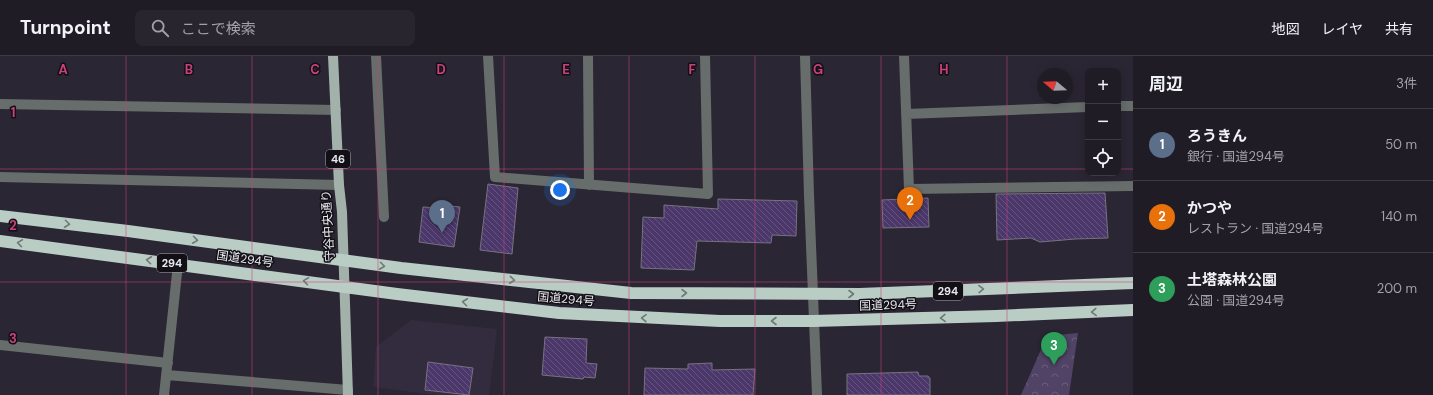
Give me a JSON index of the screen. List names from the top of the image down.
{
  "streets": {
    "highway": ["国道294号", "294"],
    "main road": ["46", "守谷中央通り"]
  },
  "crossings": [
    ["守谷中央通り", "国道294号"]
  ],
  "north": "left",
  "page": {
    "header": "Turnpoint",
    "search": "ここで検索",
    "nav": ["地図", "レイヤ", "共有"],
    "heading": ["周辺", "3件"],
    "map_buttons": ["+", "−"],
    "list": [
      {
        "mark": "1",
        "name": "ろうきん",
        "note": "銀行 · 国道294号",
        "value": "50 m"
      },
      {
        "mark": "2",
        "name": "かつや",
        "note": "レストラン · 国道294号",
        "value": "140 m"
      },
      {
        "mark": "3",
        "name": "土塔森林公園",
        "note": "公園 · 国道294号",
        "value": "200 m"
      }
    ],
    "pins": ["2", "1", "3"]
  },
  "grid": {
    "columns": [
      "A",
      "B",
      "C",
      "D",
      "E",
      "F",
      "G",
      "H"
    ],
    "rows": ["1", "2", "3"]
  }
}
